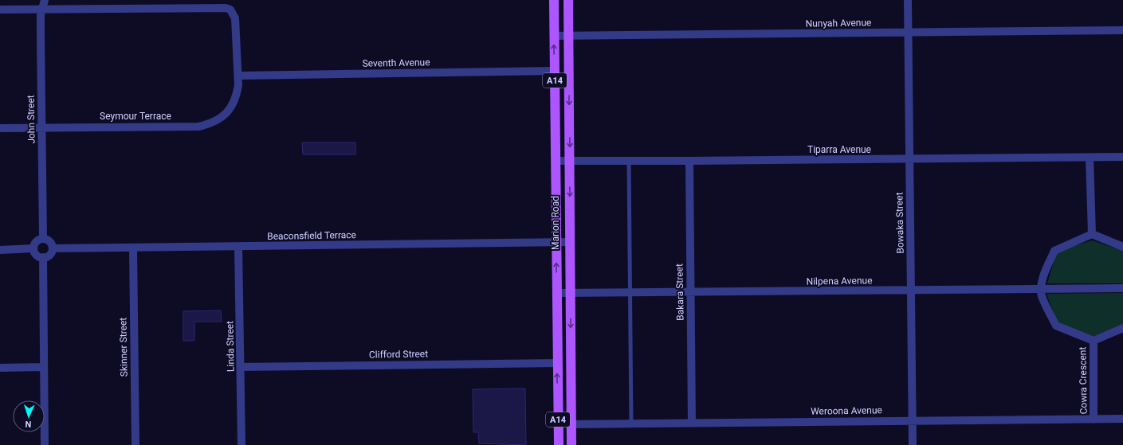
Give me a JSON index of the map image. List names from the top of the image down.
{
  "streets": {
    "main road": ["A14", "Marion Road"],
    "street": [
      "Nunyah Avenue",
      "Seventh Avenue",
      "Seymour Terrace",
      "John Street",
      "Tiparra Avenue",
      "Bowaka Street",
      "Beaconsfield Terrace",
      "Nilpena Avenue",
      "Bakara Street",
      "Linda Street",
      "Skinner Street",
      "Clifford Street",
      "Cowra Crescent",
      "Weroona Avenue"
    ]
  },
  "crossings": [
    ["Nunyah Avenue", "Marion Road"],
    ["Nunyah Avenue", "Bowaka Street"],
    ["Seventh Avenue", "Seymour Terrace"],
    ["Seventh Avenue", "Marion Road"],
    ["Seymour Terrace", "John Street"],
    ["John Street", "Beaconsfield Terrace"],
    ["Tiparra Avenue", "Marion Road"],
    ["Tiparra Avenue", "Bowaka Street"],
    ["Tiparra Avenue", "Bakara Street"],
    ["Marion Road", "Beaconsfield Terrace"],
    ["Marion Road", "Nilpena Avenue"],
    ["Marion Road", "Clifford Street"],
    ["Marion Road", "Weroona Avenue"],
    ["Bowaka Street", "Nilpena Avenue"],
    ["Bowaka Street", "Weroona Avenue"],
    ["Beaconsfield Terrace", "Linda Street"],
    ["Beaconsfield Terrace", "Skinner Street"],
    ["Nilpena Avenue", "Bakara Street"],
    ["Nilpena Avenue", "Cowra Crescent"],
    ["Bakara Street", "Weroona Avenue"],
    ["Linda Street", "Clifford Street"],
    ["Cowra Crescent", "Weroona Avenue"]
  ],
  "north": "bottom"
}
